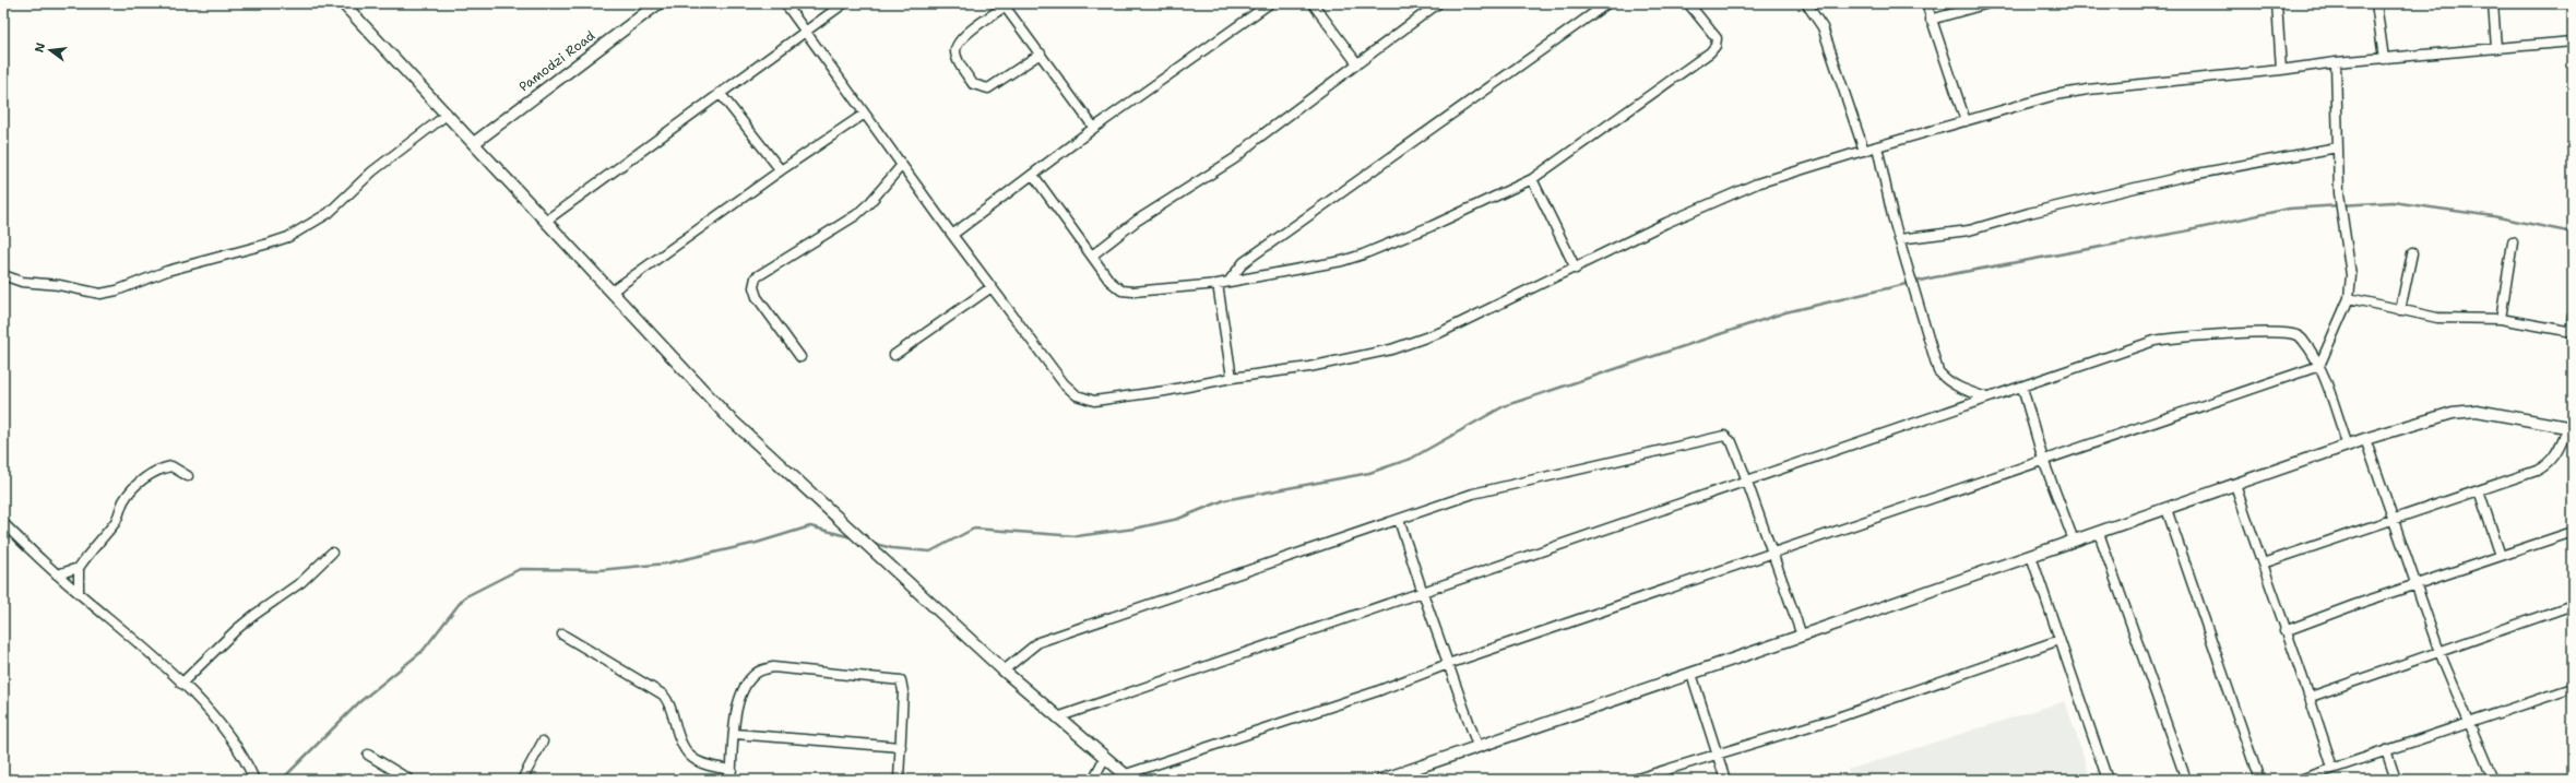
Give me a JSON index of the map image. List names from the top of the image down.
{
  "streets": {
    "street": ["Pamodzi Road"]
  },
  "north": "left"
}
